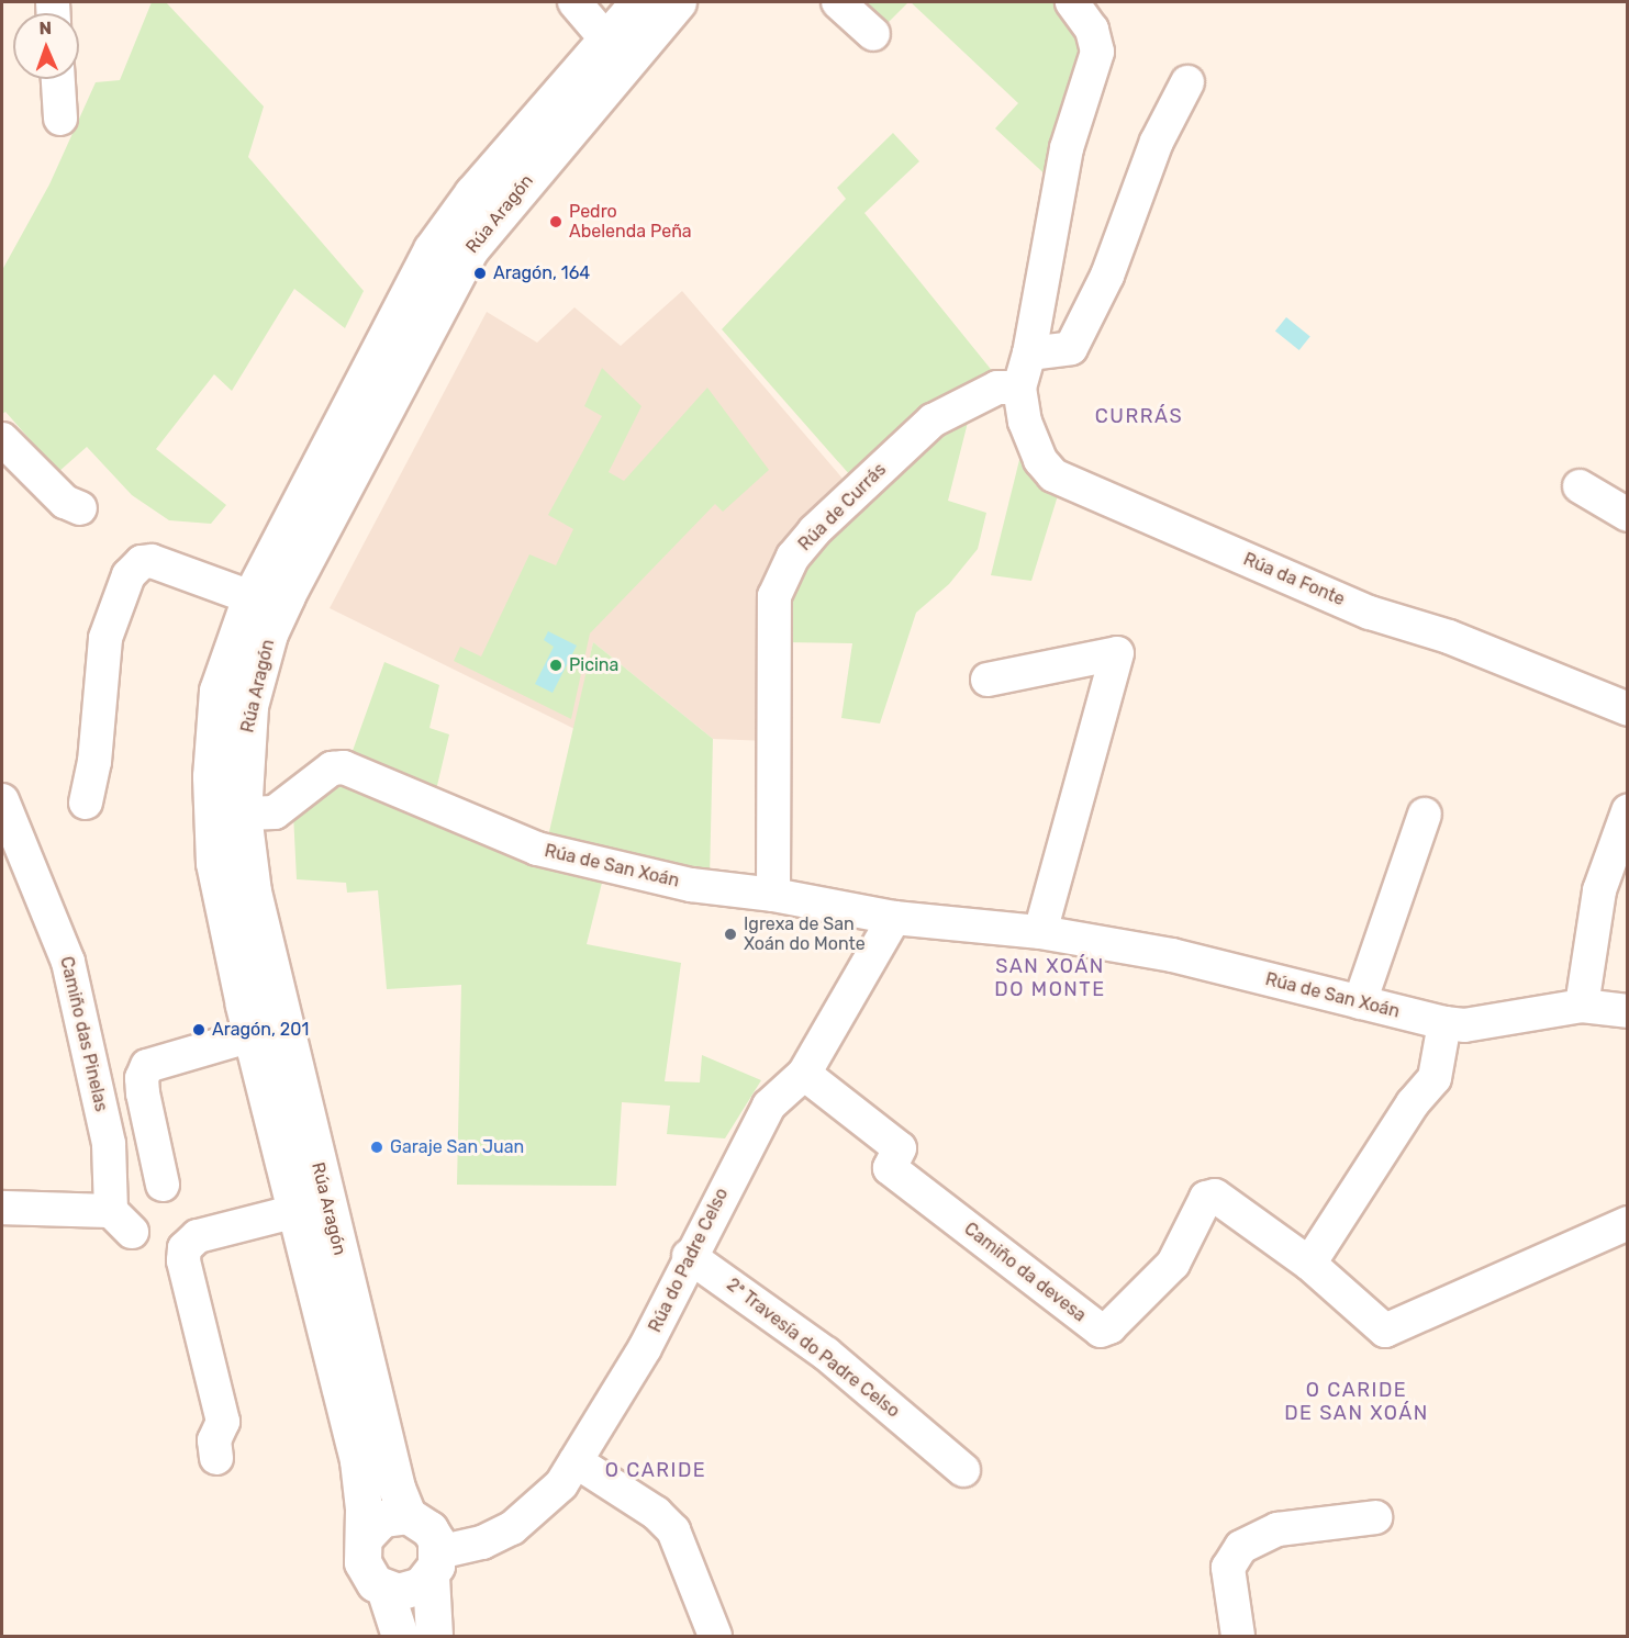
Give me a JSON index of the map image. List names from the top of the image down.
{
  "streets": {
    "main road": ["Rúa Aragón"],
    "street": [
      "Rúa de Currás",
      "Rúa da Fonte",
      "Rúa de San Xoán",
      "Camiño das Pinelas",
      "Rúa do Padre Celso",
      "Camiño da devesa",
      "2ª Travesía do Padre Celso"
    ]
  },
  "crossings": [
    ["Rúa Aragón", "Rúa de San Xoán"],
    ["Rúa Aragón", "Rúa do Padre Celso"],
    ["Rúa de Currás", "Rúa da Fonte"],
    ["Rúa de Currás", "Rúa de San Xoán"],
    ["Rúa de San Xoán", "Rúa do Padre Celso"],
    ["Rúa do Padre Celso", "Camiño da devesa"],
    ["Rúa do Padre Celso", "2ª Travesía do Padre Celso"]
  ],
  "districts": [
    "CURRÁS",
    "SAN XOÁN DO MONTE",
    "O CARIDE DE SAN XOÁN",
    "O CARIDE"
  ],
  "places": [
    "Pedro Abelenda Peña",
    "Aragón, 164",
    "Picina",
    "Igrexa de San Xoán do Monte",
    "Aragón, 201",
    "Garaje San Juan"
  ],
  "north": "top"
}
